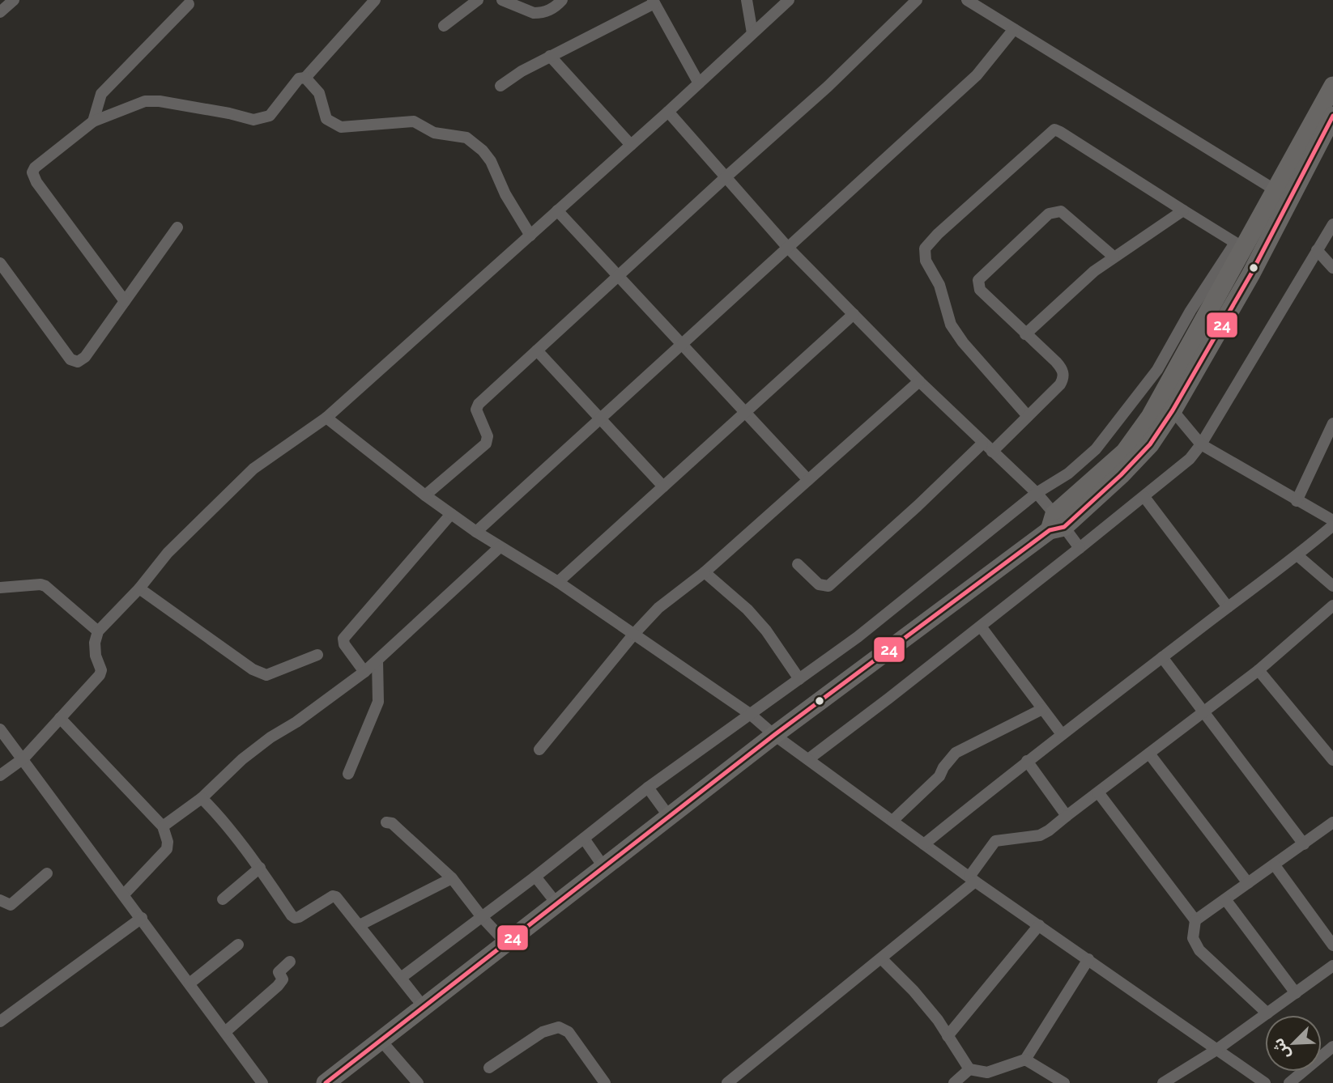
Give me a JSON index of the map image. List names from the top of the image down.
{
  "lines": ["transit line 24"],
  "north": "bottom left"
}
